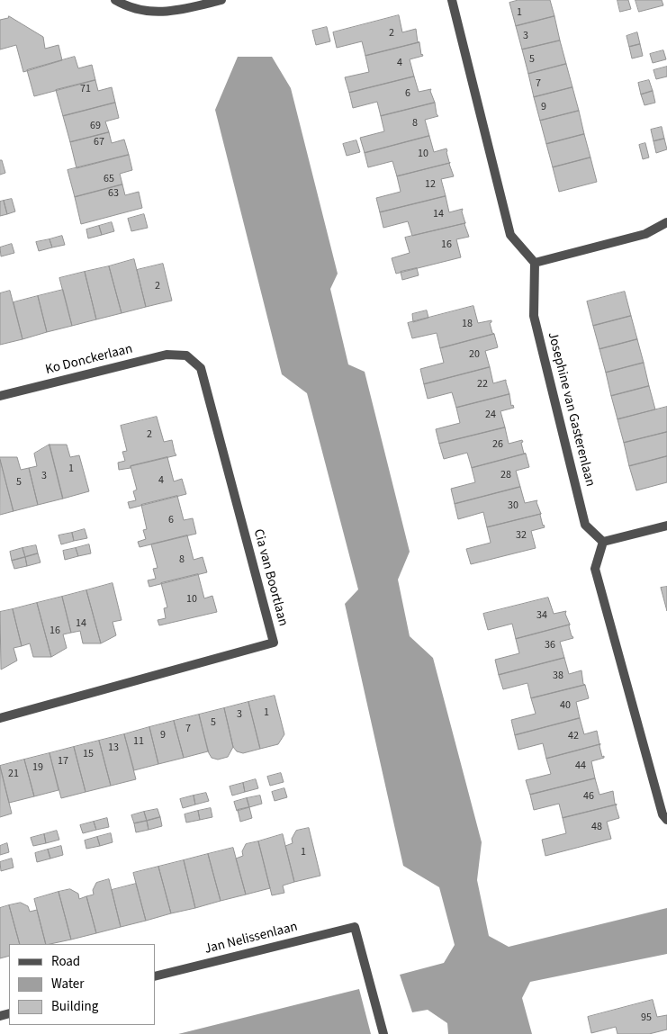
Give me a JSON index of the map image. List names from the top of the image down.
{
  "streets": {
    "street": [
      "Ko Donckerlaan",
      "Josephine van Gasterenlaan",
      "Cia van Boortlaan",
      "Jan Nelissenlaan"
    ]
  },
  "crossings": [
    ["Ko Donckerlaan", "Cia van Boortlaan"]
  ],
  "house_numbers": [
    "1",
    "2",
    "3",
    "5",
    "4",
    "7",
    "71",
    "6",
    "9",
    "8",
    "69",
    "67",
    "10",
    "65",
    "12",
    "63",
    "14",
    "16",
    "2",
    "18",
    "20",
    "22",
    "24",
    "2",
    "26",
    "1",
    "28",
    "3",
    "4",
    "5",
    "30",
    "6",
    "32",
    "8",
    "10",
    "34",
    "14",
    "16",
    "36",
    "38",
    "40",
    "1",
    "3",
    "5",
    "7",
    "9",
    "42",
    "11",
    "13",
    "15",
    "17",
    "44",
    "19",
    "21",
    "46",
    "48",
    "1",
    "95"
  ],
  "legend": ["Road", "Water", "Building"]
}
